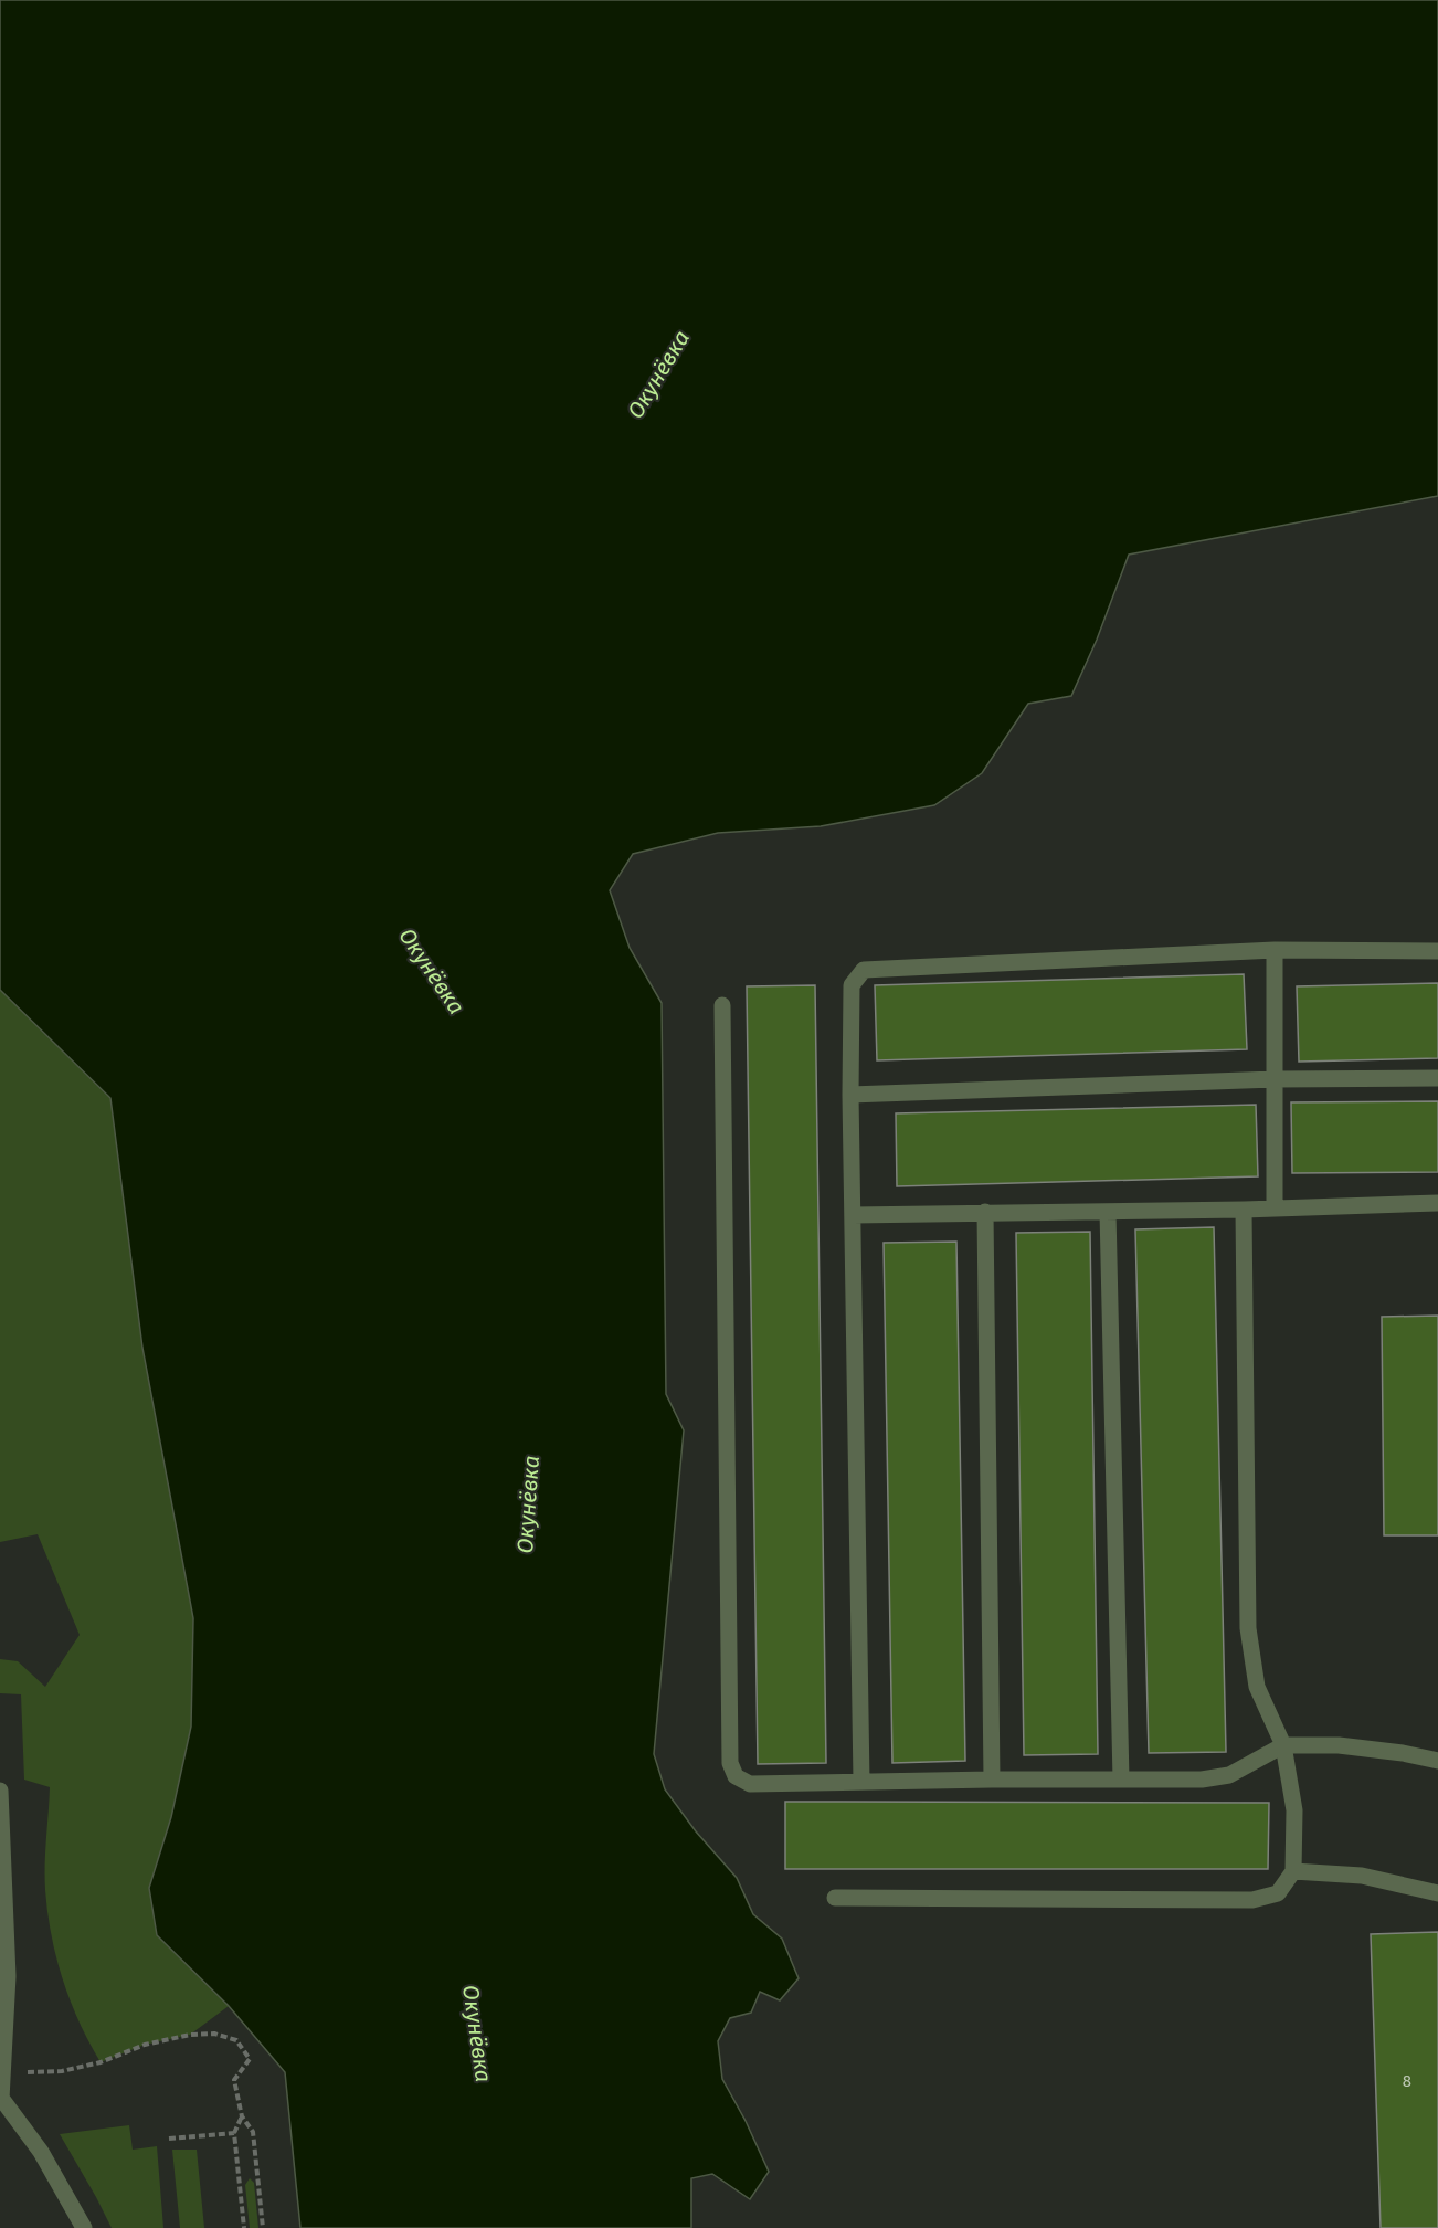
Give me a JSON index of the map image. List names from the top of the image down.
{
  "water": ["Окунёвка"],
  "house_numbers": ["8"]
}
